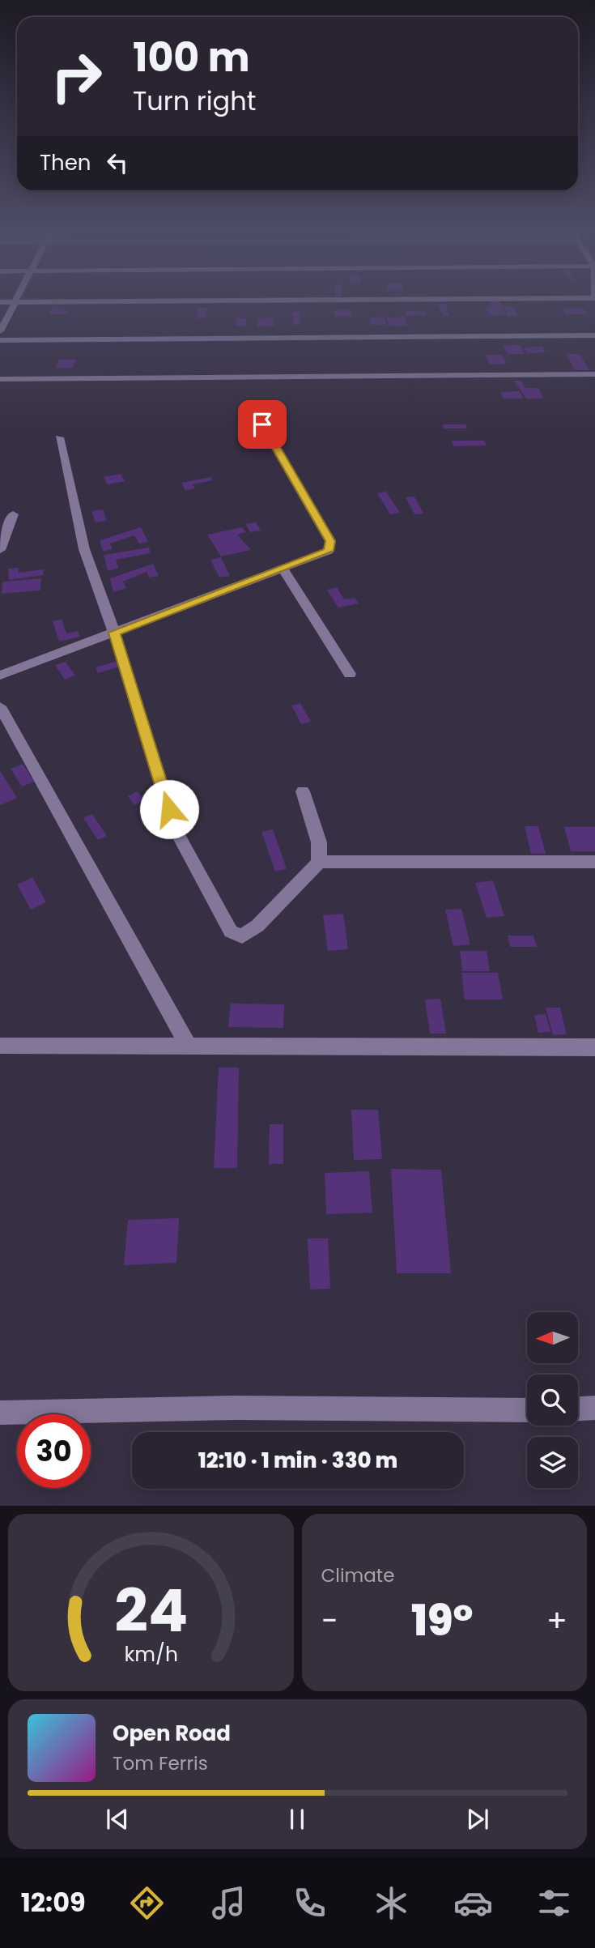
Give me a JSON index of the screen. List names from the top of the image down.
{
  "north": "left",
  "page": {
    "turn": ["100 m", "Turn right"],
    "then": "Then",
    "limit": "30",
    "trip": "12:10 · 1 min · 330 m",
    "tile": "Climate",
    "heat": ["−", "19°", "+"],
    "song": ["Open Road", "Tom Ferris"],
    "tabs": "12:09",
    "gauge": ["24", "km/h"]
  }
}
